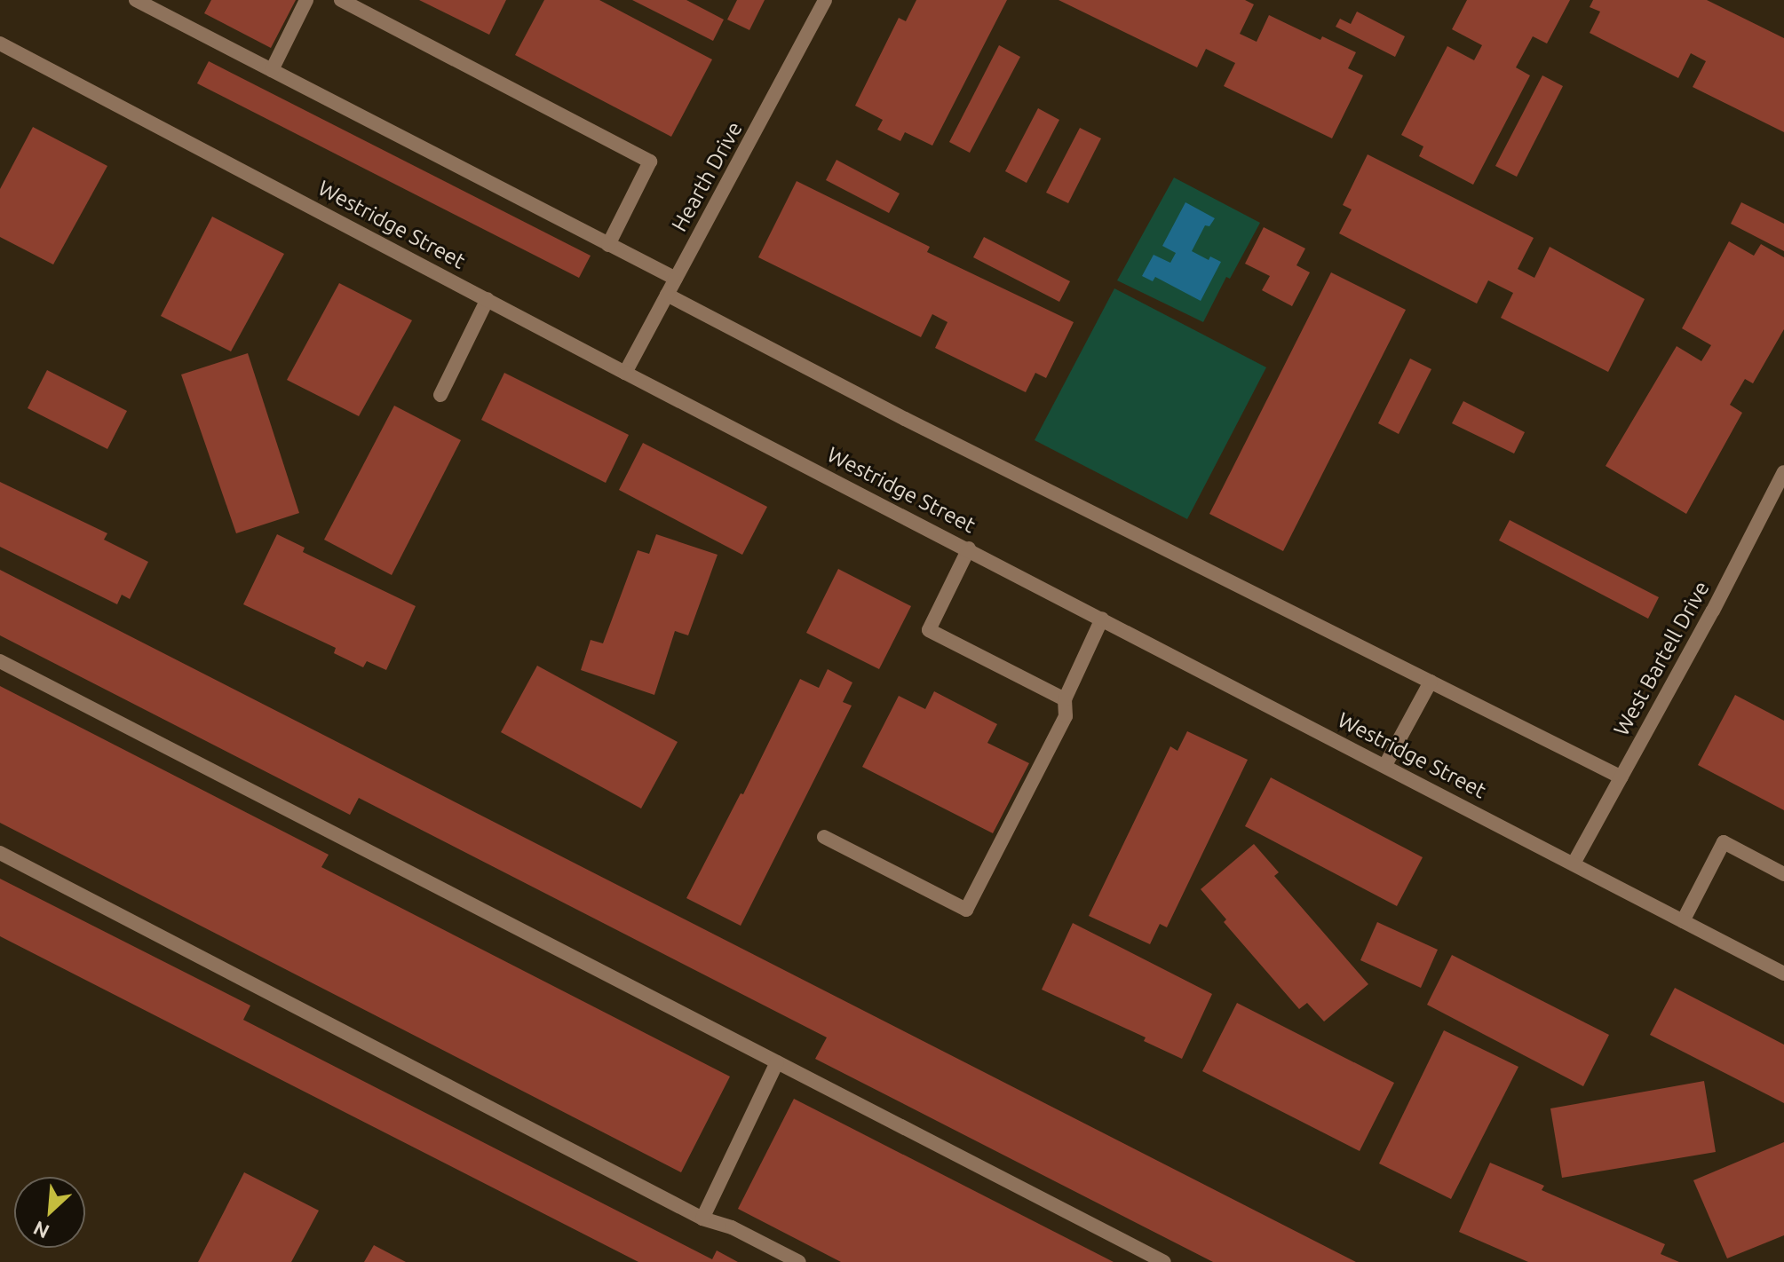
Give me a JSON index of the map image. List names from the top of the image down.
{
  "streets": {
    "street": ["Hearth Drive", "Westridge Street", "West Bartell Drive"]
  },
  "crossings": [
    ["Hearth Drive", "Westridge Street"],
    ["Westridge Street", "West Bartell Drive"]
  ],
  "north": "bottom left"
}
